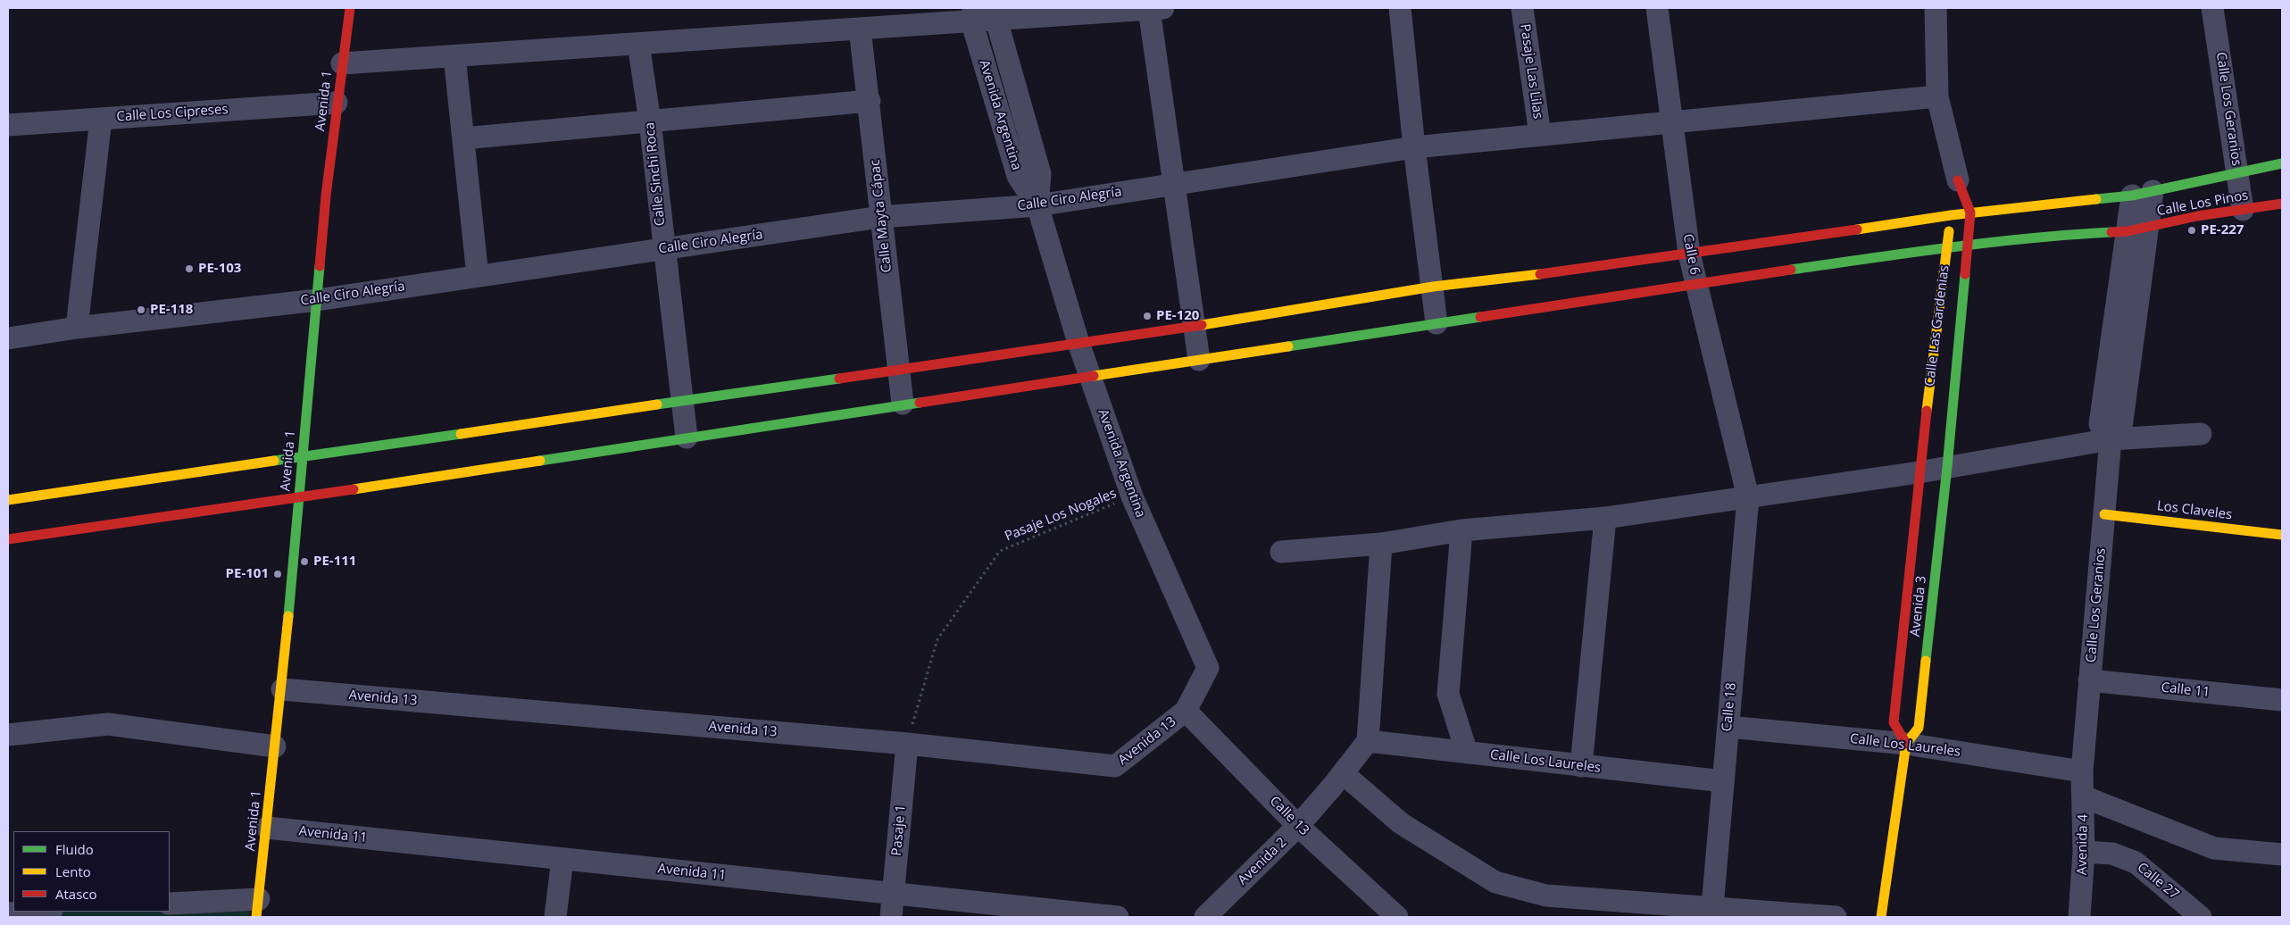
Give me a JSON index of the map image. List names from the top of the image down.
{
  "streets": {
    "street": [
      "Pasaje Las Lilas",
      "Avenida 1",
      "Calle Los Geranios",
      "Calle Los Cipreses",
      "Avenida Argentina",
      "Calle Sinchi Roca",
      "Calle Ciro Alegría",
      "Calle Los Pinos",
      "Calle Mayta Cápac",
      "Calle 6",
      "Calle Las Gardenias",
      "Los Claveles",
      "Avenida 3",
      "Calle 11",
      "Avenida 13",
      "Calle 18",
      "Calle Los Laureles",
      "Calle 13",
      "Pasaje 1",
      "Avenida 11",
      "Avenida 4",
      "Avenida 2",
      "Calle 27"
    ],
    "path": ["Pasaje Los Nogales"]
  },
  "crossings": [
    ["Pasaje Las Lilas", "Calle Ciro Alegría"],
    ["Avenida 1", "Calle Los Cipreses"],
    ["Avenida 1", "Calle Ciro Alegría"],
    ["Avenida 1", "Calle Los Pinos"],
    ["Avenida 1", "Avenida 13"],
    ["Avenida 1", "Avenida 11"],
    ["Calle Los Geranios", "Calle Los Pinos"],
    ["Calle Los Geranios", "Los Claveles"],
    ["Calle Los Geranios", "Calle 11"],
    ["Calle Los Geranios", "Calle Los Laureles"],
    ["Calle Los Geranios", "Avenida 4"],
    ["Avenida Argentina", "Calle Ciro Alegría"],
    ["Avenida Argentina", "Calle Los Pinos"],
    ["Avenida Argentina", "Pasaje Los Nogales"],
    ["Avenida Argentina", "Avenida 13"],
    ["Avenida Argentina", "Calle 13"],
    ["Calle Sinchi Roca", "Calle Ciro Alegría"],
    ["Calle Sinchi Roca", "Calle Los Pinos"],
    ["Calle Ciro Alegría", "Calle Mayta Cápac"],
    ["Calle Ciro Alegría", "Calle 6"],
    ["Calle Ciro Alegría", "Calle Las Gardenias"],
    ["Calle Los Pinos", "Calle Mayta Cápac"],
    ["Calle Los Pinos", "Calle 6"],
    ["Calle Los Pinos", "Calle Las Gardenias"],
    ["Calle 6", "Calle 18"],
    ["Calle Las Gardenias", "Avenida 3"],
    ["Pasaje Los Nogales", "Avenida 13"],
    ["Pasaje Los Nogales", "Pasaje 1"],
    ["Avenida 3", "Calle Los Laureles"],
    ["Avenida 13", "Calle 13"],
    ["Avenida 13", "Pasaje 1"],
    ["Calle 18", "Calle Los Laureles"],
    ["Calle Los Laureles", "Avenida 4"],
    ["Calle Los Laureles", "Avenida 2"],
    ["Calle 13", "Avenida 2"],
    ["Pasaje 1", "Avenida 11"],
    ["Avenida 4", "Calle 27"]
  ],
  "places": [
    "PE-227",
    "PE-103",
    "PE-118",
    "PE-120",
    "PE-111",
    "PE-101"
  ],
  "legend": ["Fluido", "Lento", "Atasco"]
}
